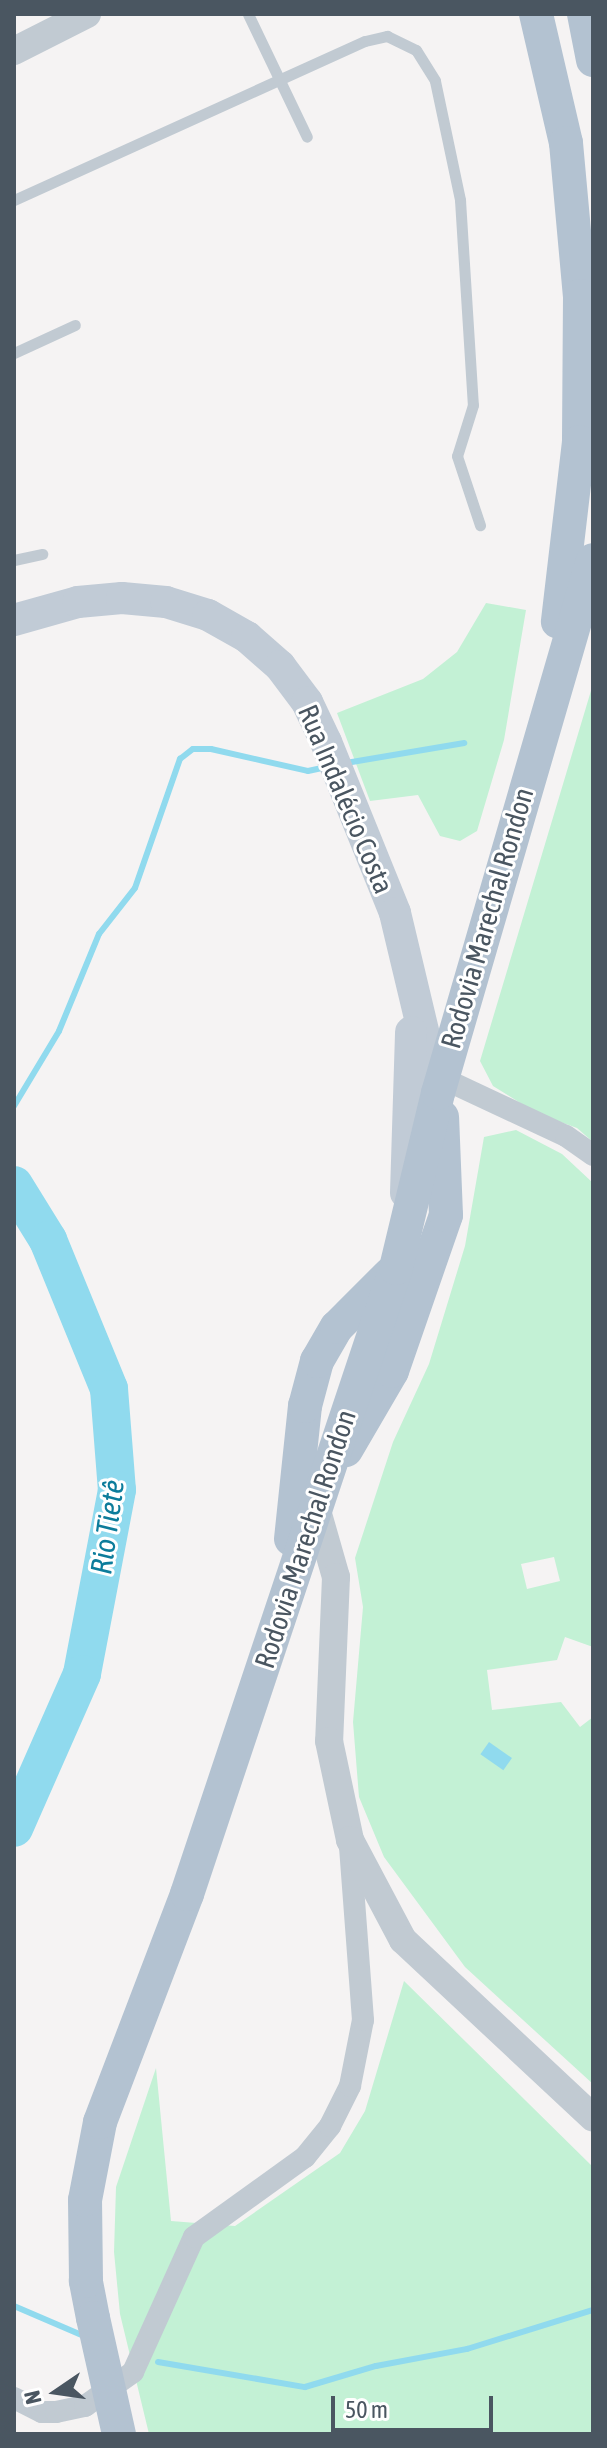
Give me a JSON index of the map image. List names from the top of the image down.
{
  "streets": {
    "main road": ["Rua Indalécio Costa", "Rodovia Marechal Rondon"]
  },
  "crossings": [
    ["Rua Indalécio Costa", "Rodovia Marechal Rondon"]
  ],
  "water": ["Rio Tietê"],
  "scale_bar": "50 m",
  "north": "left"
}
